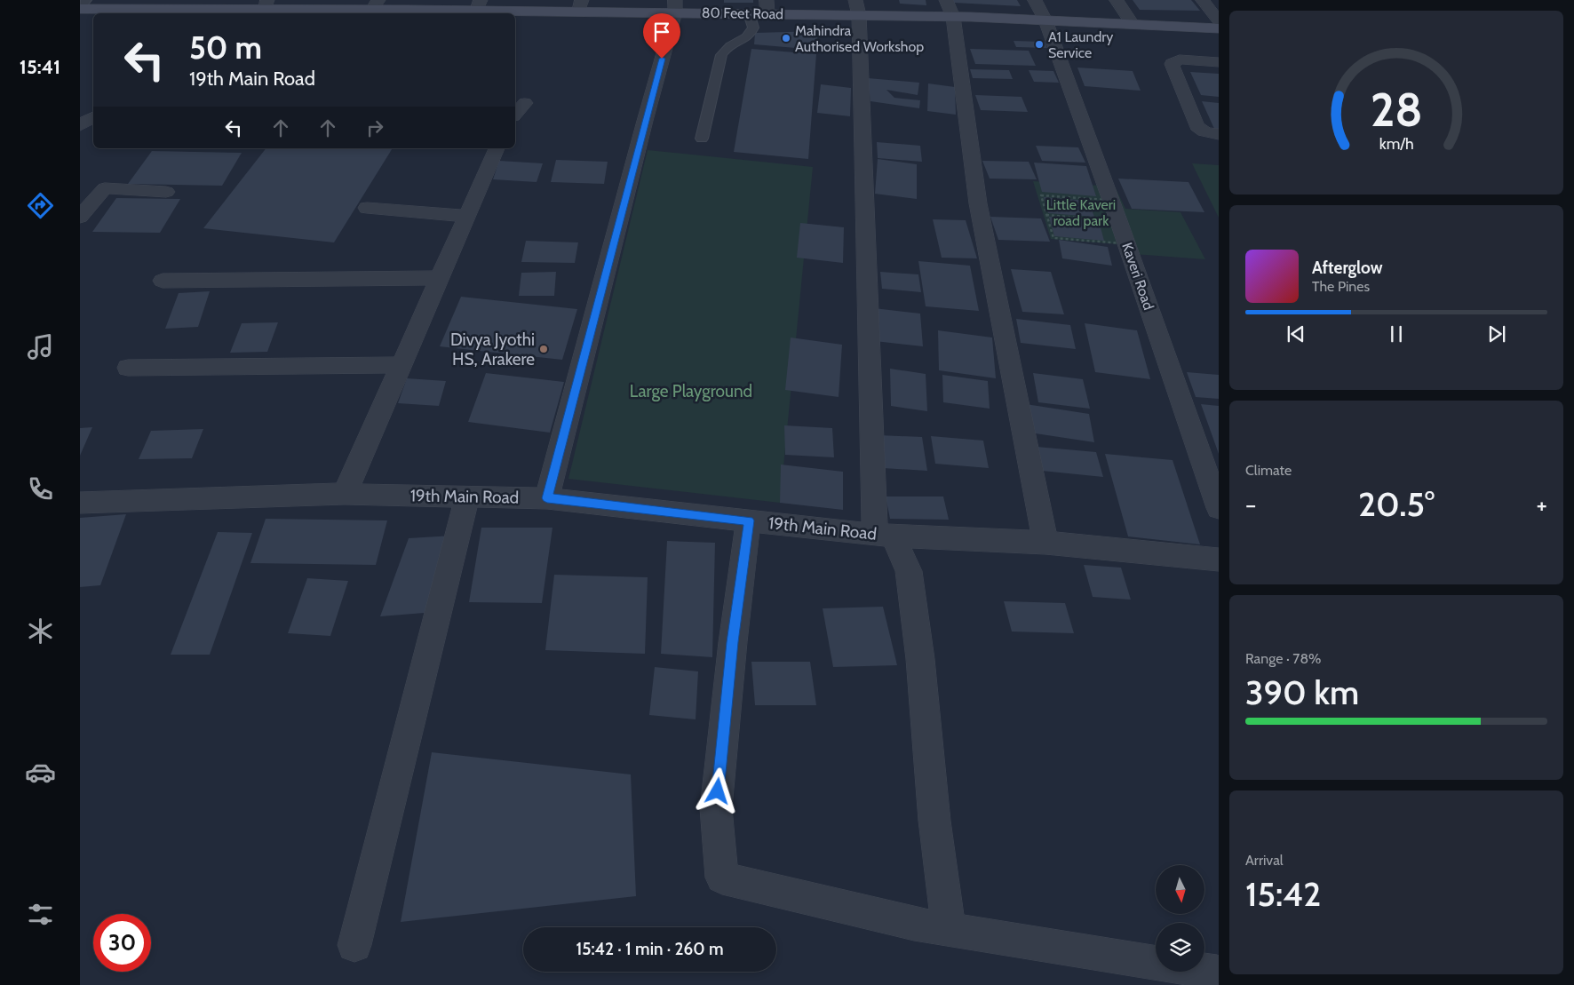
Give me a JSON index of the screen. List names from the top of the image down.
{
  "streets": {
    "main road": ["80 Feet Road"],
    "street": ["Kaveri Road", "19th Main Road"]
  },
  "crossings": [
    ["80 Feet Road", "Kaveri Road"]
  ],
  "parks": ["Little Kaveri road park", "Large Playground"],
  "places": ["Mahindra Authorised Workshop", "A1 Laundry Service", "Divya Jyothi HS, Arakere"],
  "north": "bottom",
  "page": {
    "tabs": "15:41",
    "turn": ["50 m", "19th Main Road"],
    "song": ["Afterglow", "The Pines"],
    "tile": [
      "Climate",
      ["Range · 78%", "390 km"],
      ["Arrival", "15:42"]
    ],
    "heat": ["−", "20.5°", "+"],
    "limit": "30",
    "trip": "15:42 · 1 min · 260 m",
    "gauge": ["28", "km/h"]
  }
}
